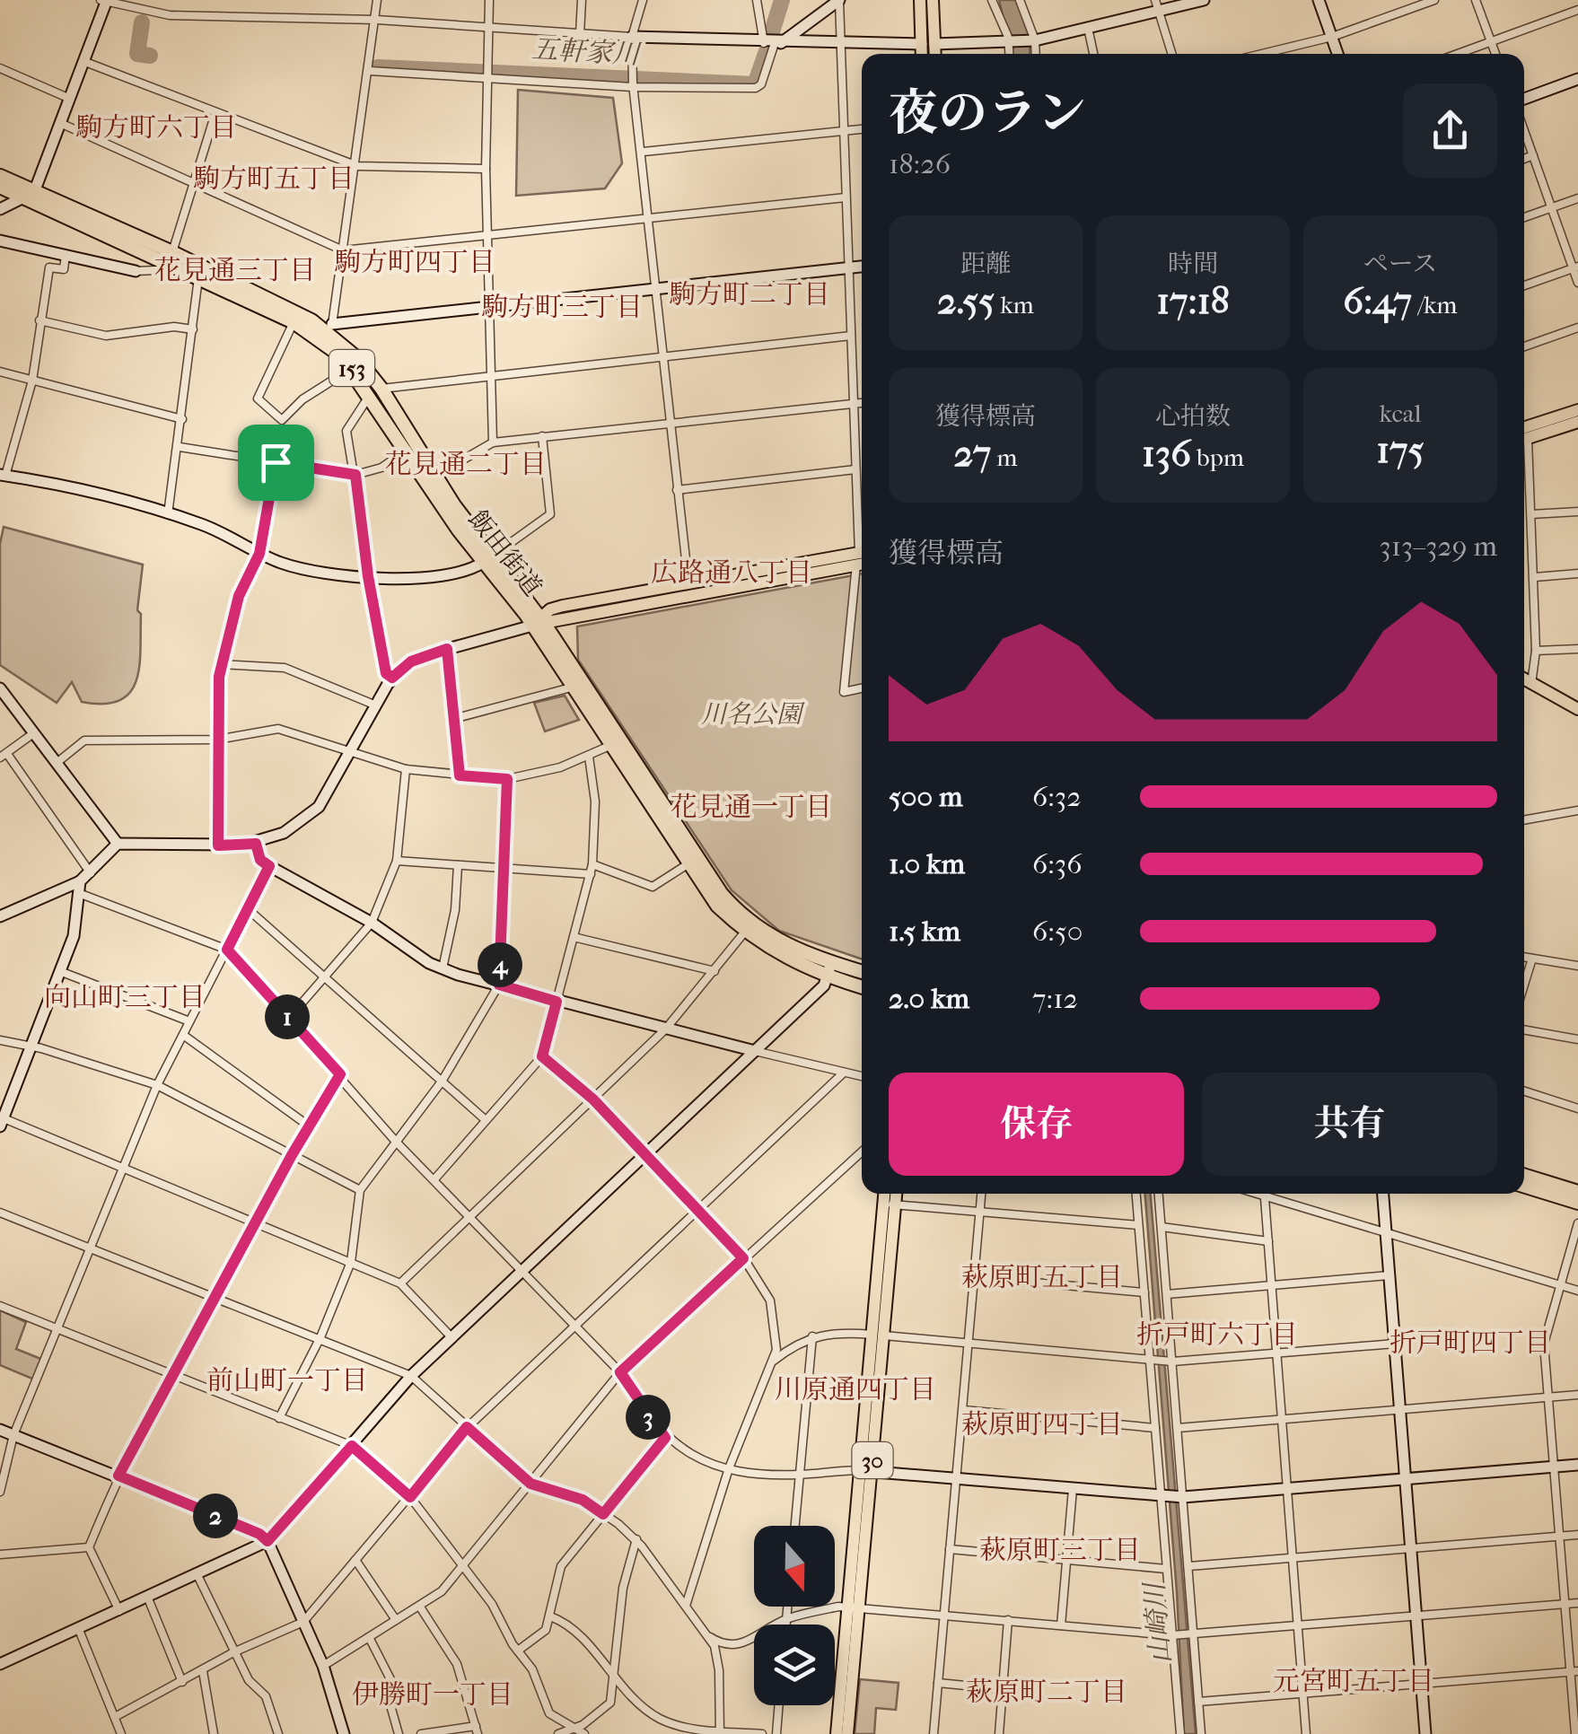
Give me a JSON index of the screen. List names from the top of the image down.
{
  "streets": {
    "highway": ["153", "飯田街道"],
    "main road": ["30"]
  },
  "districts": [
    "駒方町六丁目",
    "駒方町五丁目",
    "駒方町四丁目",
    "花見通三丁目",
    "駒方町二丁目",
    "駒方町三丁目",
    "花見通二丁目",
    "広路通八丁目",
    "花見通一丁目",
    "向山町三丁目",
    "萩原町五丁目",
    "折戸町六丁目",
    "折戸町四丁目",
    "前山町一丁目",
    "川原通四丁目",
    "萩原町四丁目",
    "萩原町三丁目",
    "元宮町五丁目",
    "萩原町二丁目",
    "伊勝町一丁目"
  ],
  "water": ["五軒家川", "山崎川"],
  "parks": ["川名公園"],
  "north": "bottom",
  "page": {
    "heading": ["夜のラン", "18:26"],
    "stats": [
      ["距離", "2.55 km"],
      ["時間", "17:18"],
      ["ペース", "6:47 /km"],
      ["獲得標高", "27 m"],
      ["心拍数", "136 bpm"],
      ["kcal", "175"]
    ],
    "chart": ["獲得標高", "313–329 m"],
    "list": [
      {
        "name": "500 m",
        "note": "6:32"
      },
      {
        "name": "1.0 km",
        "note": "6:36"
      },
      {
        "name": "1.5 km",
        "note": "6:50"
      },
      {
        "name": "2.0 km",
        "note": "7:12"
      }
    ],
    "pins": [
      "4",
      "1",
      "3",
      "2"
    ],
    "buttons": ["保存", "共有"]
  }
}
